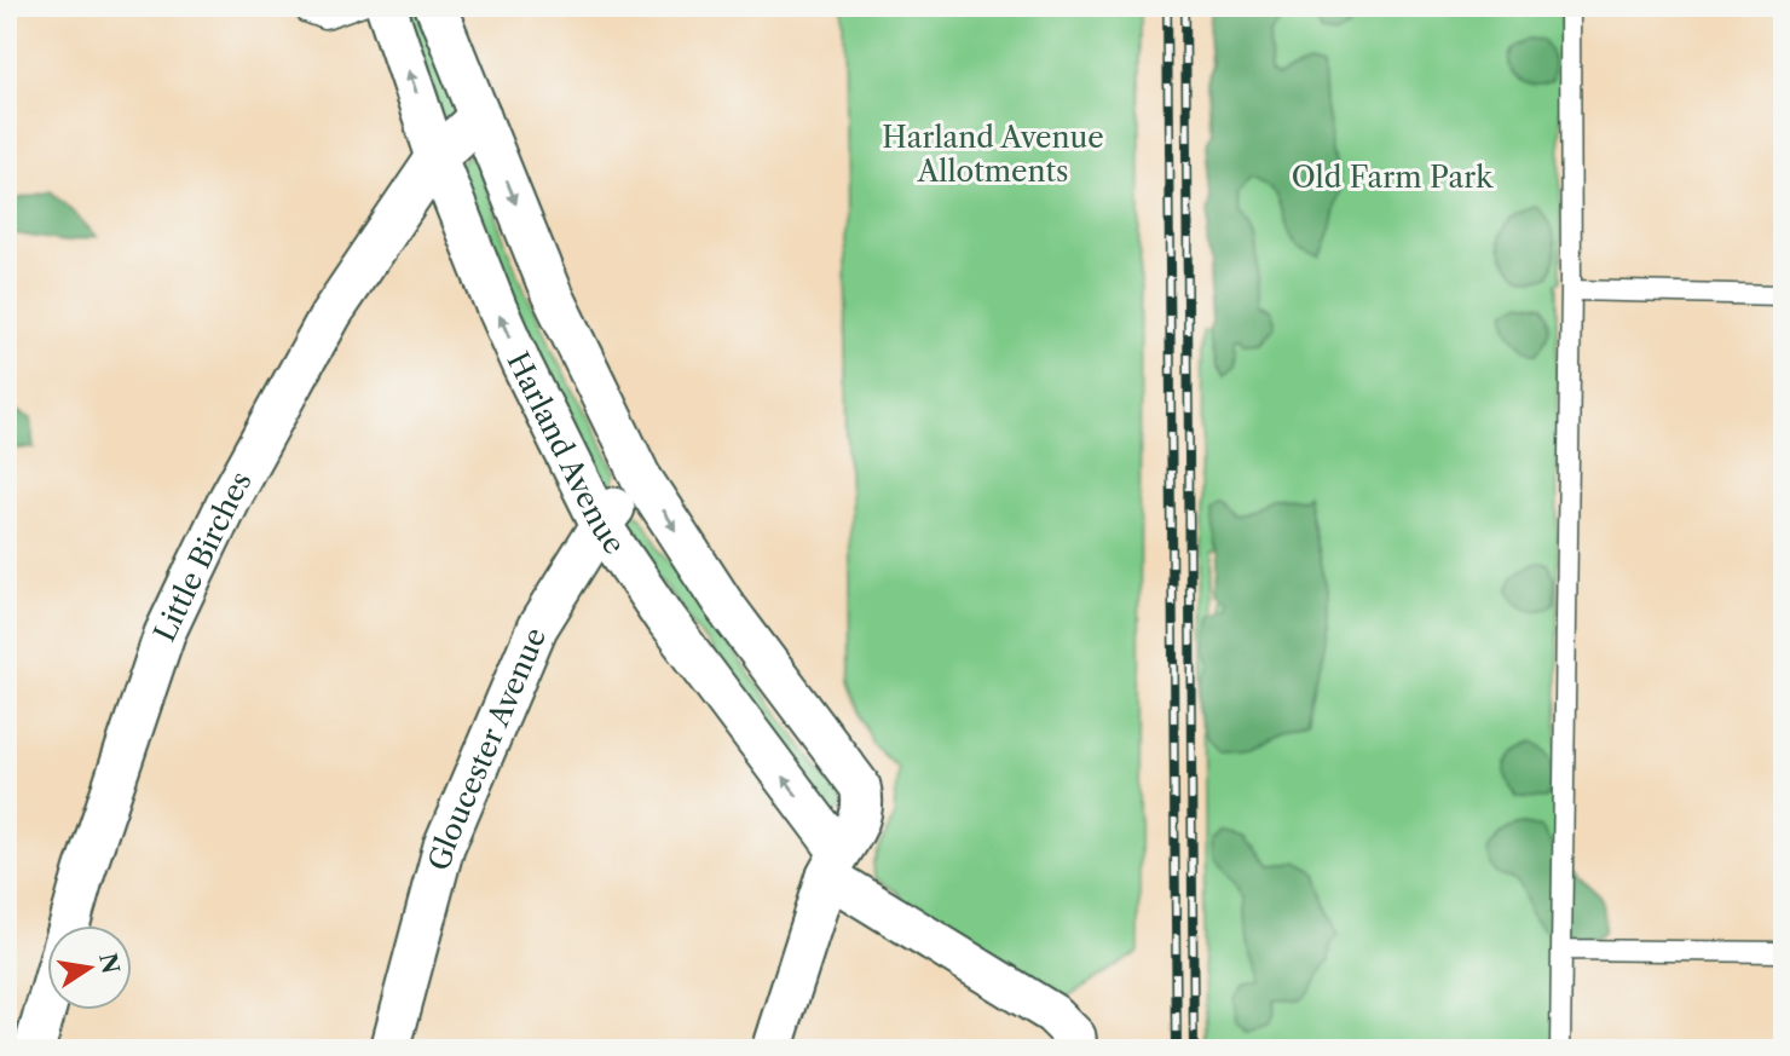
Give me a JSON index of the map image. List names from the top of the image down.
{
  "streets": {
    "street": ["Harland Avenue", "Little Birches", "Gloucester Avenue"]
  },
  "crossings": [
    ["Harland Avenue", "Little Birches"],
    ["Harland Avenue", "Gloucester Avenue"]
  ],
  "parks": ["Harland Avenue Allotments", "Old Farm Park"],
  "north": "right"
}
